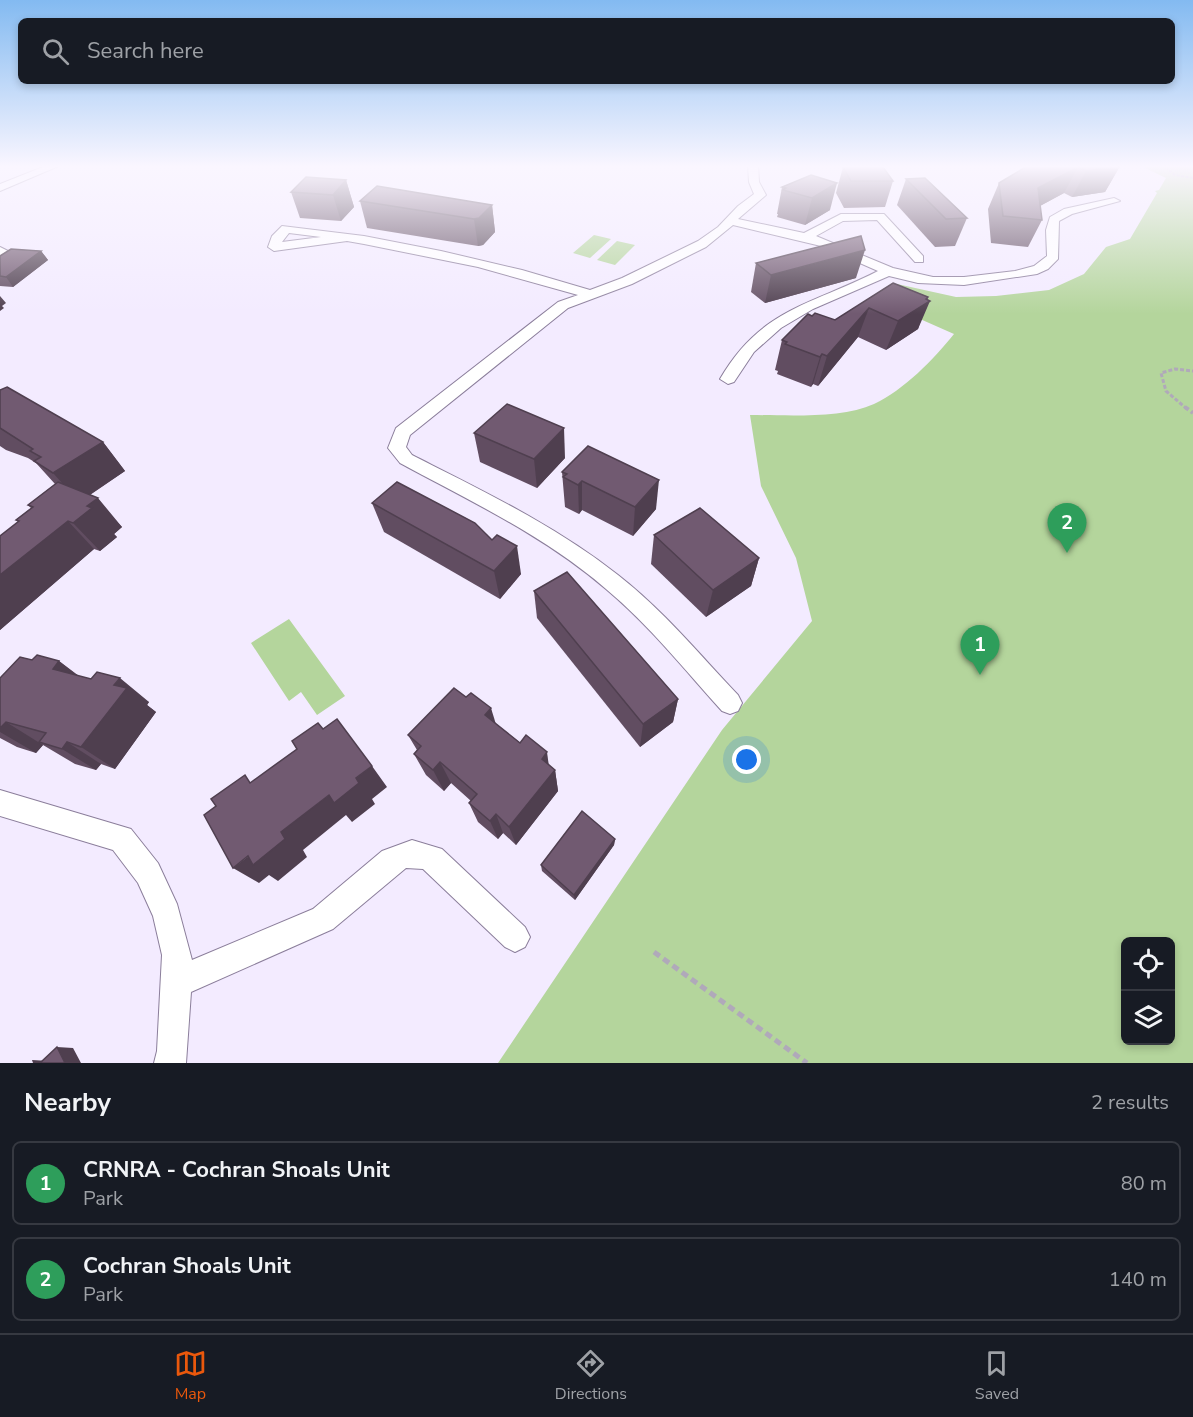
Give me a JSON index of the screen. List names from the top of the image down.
{
  "page": {
    "search": "Search here",
    "pins": ["2", "1"],
    "heading": ["Nearby", "2 results"],
    "list": [
      {
        "mark": "1",
        "name": "CRNRA - Cochran Shoals Unit",
        "note": "Park",
        "value": "80 m"
      },
      {
        "mark": "2",
        "name": "Cochran Shoals Unit",
        "note": "Park",
        "value": "140 m"
      }
    ],
    "nav": ["Map", "Directions", "Saved"]
  }
}
